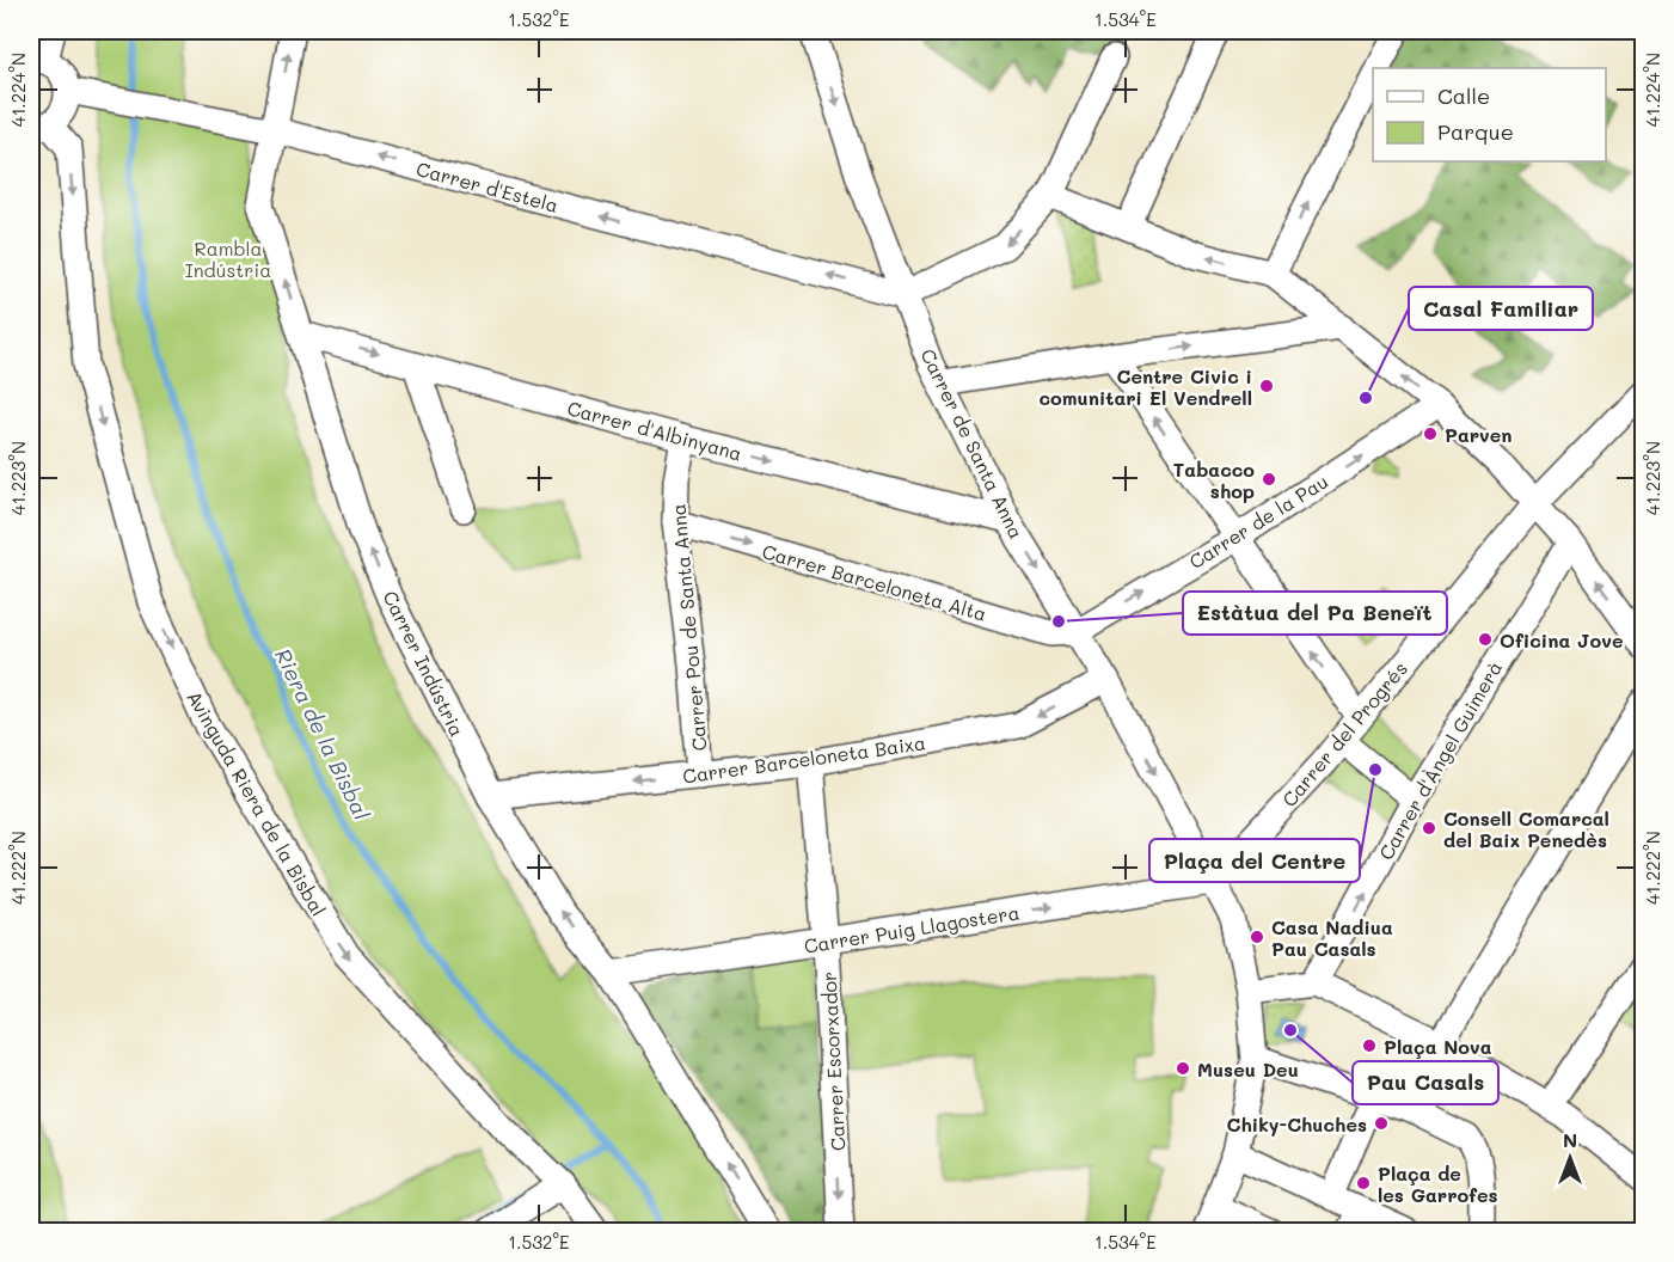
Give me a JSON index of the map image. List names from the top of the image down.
{
  "streets": {
    "street": [
      "Carrer d'Estela",
      "Carrer d'Albinyana",
      "Carrer de Santa Anna",
      "Carrer de la Pau",
      "Carrer Barceloneta Alta",
      "Carrer Pou de Santa Anna",
      "Carrer Indústria",
      "Carrer del Progrés",
      "Carrer Barceloneta Baixa",
      "Carrer d'Àngel Guimerà",
      "Avinguda Riera de la Bisbal",
      "Carrer Puig Llagostera",
      "Carrer Escorxador"
    ]
  },
  "crossings": [
    ["Carrer d'Estela", "Carrer de Santa Anna"],
    ["Carrer d'Estela", "Carrer Indústria"],
    ["Carrer d'Albinyana", "Carrer de Santa Anna"],
    ["Carrer d'Albinyana", "Carrer Pou de Santa Anna"],
    ["Carrer d'Albinyana", "Carrer Indústria"],
    ["Carrer de Santa Anna", "Carrer de la Pau"],
    ["Carrer de Santa Anna", "Carrer Barceloneta Alta"],
    ["Carrer de Santa Anna", "Carrer del Progrés"],
    ["Carrer de Santa Anna", "Carrer Barceloneta Baixa"],
    ["Carrer de Santa Anna", "Carrer Puig Llagostera"],
    ["Carrer de la Pau", "Carrer Barceloneta Alta"],
    ["Carrer Barceloneta Alta", "Carrer Pou de Santa Anna"],
    ["Carrer Pou de Santa Anna", "Carrer Barceloneta Baixa"],
    ["Carrer Indústria", "Carrer Barceloneta Baixa"],
    ["Carrer Indústria", "Carrer Puig Llagostera"],
    ["Carrer del Progrés", "Carrer Puig Llagostera"],
    ["Carrer Barceloneta Baixa", "Carrer Escorxador"],
    ["Carrer Puig Llagostera", "Carrer Escorxador"]
  ],
  "one_way": [
    "Carrer d'Estela",
    "Carrer d'Albinyana",
    "Carrer Barceloneta Alta",
    "Carrer Indústria",
    "Carrer Barceloneta Baixa",
    "Avinguda Riera de la Bisbal",
    "Carrer Puig Llagostera",
    "Carrer Escorxador"
  ],
  "water": ["Riera de la Bisbal"],
  "parks": ["Rambla Indústria"],
  "places": [
    "Centre Civic i comunitari El Vendrell",
    "Casal Familiar",
    "Parven",
    "Tabacco shop",
    "Estàtua del Pa Beneït",
    "Oficina Jove",
    "Plaça del Centre",
    "Consell Comarcal del Baix Penedès",
    "Casa Nadiua Pau Casals",
    "Pau Casals",
    "Plaça Nova",
    "Museu Deu",
    "Chiky-Chuches",
    "Plaça de les Garrofes"
  ],
  "legend": ["Calle", "Parque"],
  "north": "top",
  "coordinates": [
    "1.532°E",
    "1.534°E",
    "41.224°N",
    "41.223°N",
    "41.222°N"
  ]
}
